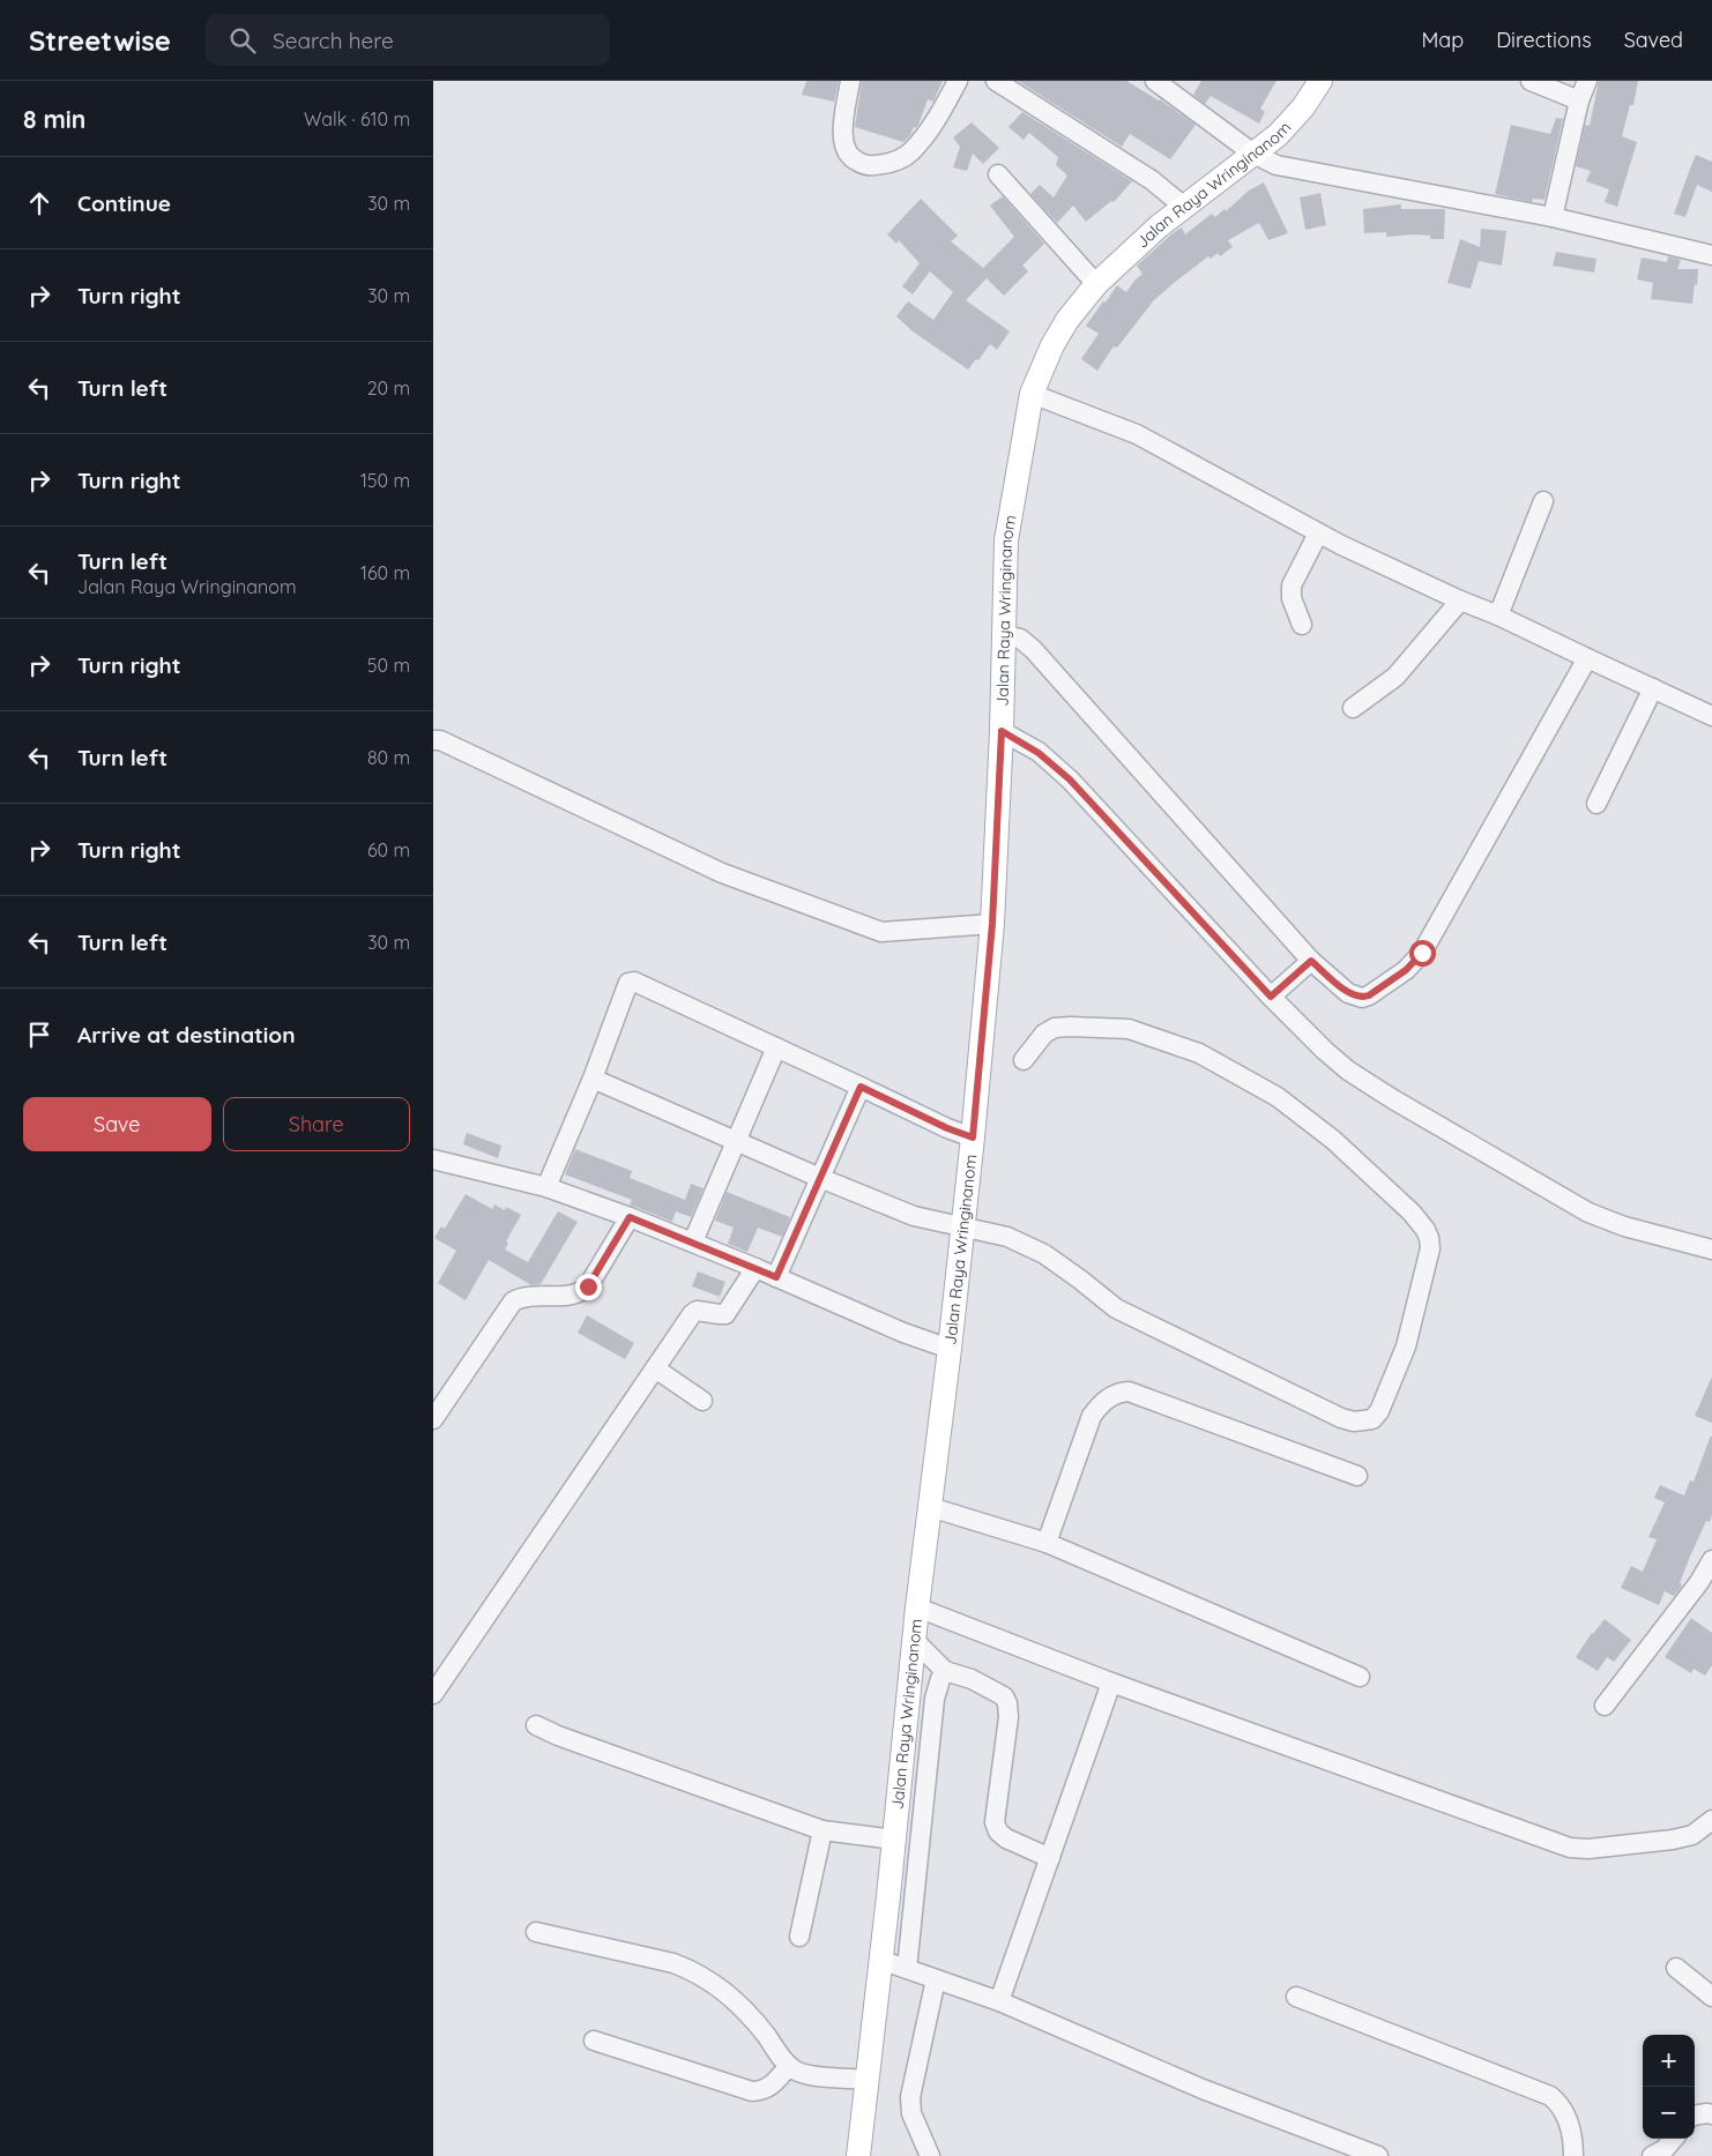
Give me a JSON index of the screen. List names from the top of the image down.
{
  "streets": {
    "main road": ["Jalan Raya Wringinanom"]
  },
  "page": {
    "header": "Streetwise",
    "search": "Search here",
    "nav": ["Map", "Directions", "Saved"],
    "heading": ["8 min", "Walk · 610 m"],
    "list": [
      ["Continue", "30 m"],
      ["Turn right", "30 m"],
      ["Turn left", "20 m"],
      ["Turn right", "150 m"],
      ["Turn left", "Jalan Raya Wringinanom", "160 m"],
      ["Turn right", "50 m"],
      ["Turn left", "80 m"],
      ["Turn right", "60 m"],
      ["Turn left", "30 m"],
      "Arrive at destination"
    ],
    "buttons": ["Save", "Share"],
    "map_buttons": ["+", "−"]
  }
}
